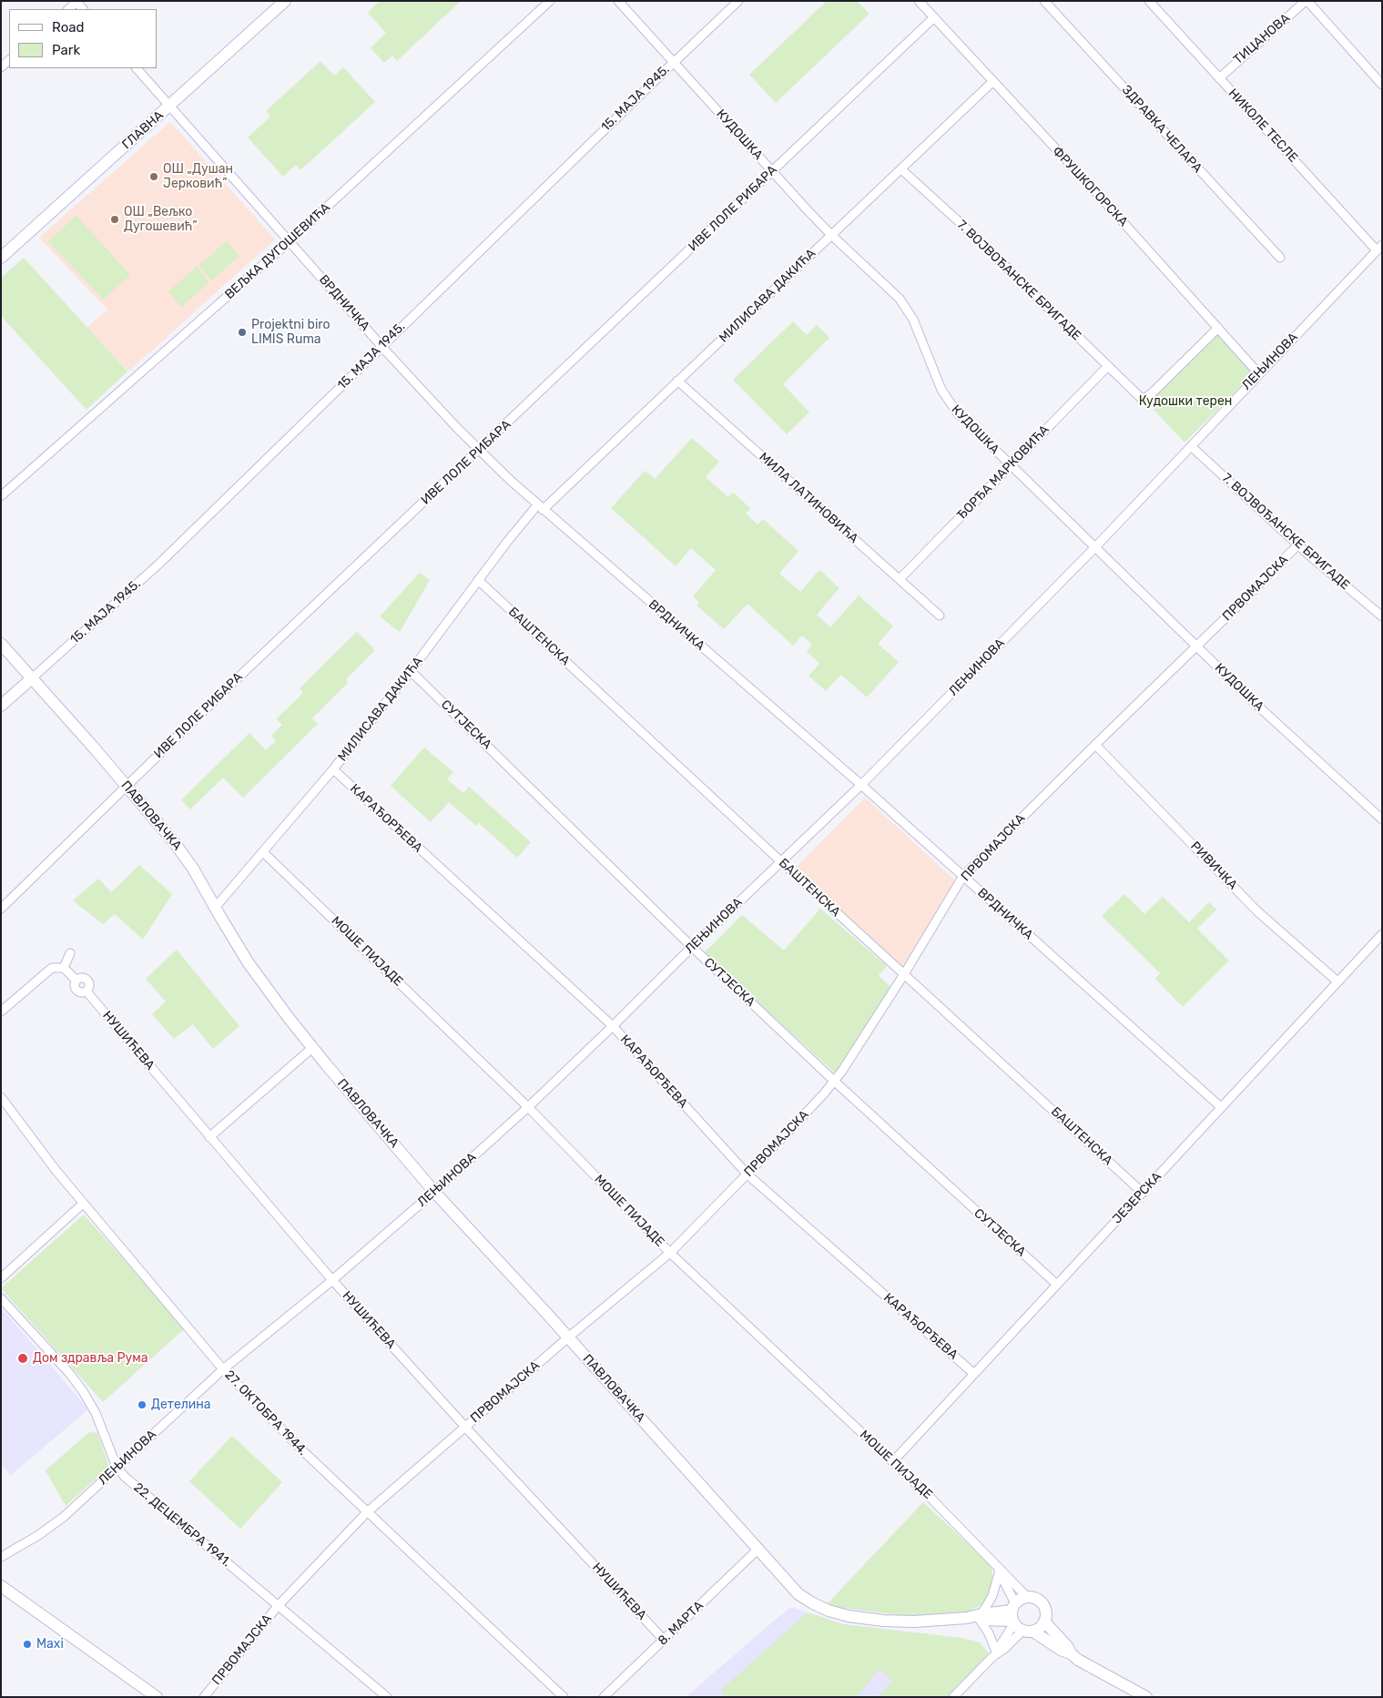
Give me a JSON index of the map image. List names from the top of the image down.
{
  "streets": {
    "street": [
      "ТИЦАНОВА",
      "15. МАЈА 1945.",
      "НИКОЛЕ ТЕСЛЕ",
      "ЗДРАВКА ЧЕЛАРА",
      "ГЛАВНА",
      "КУДОШКА",
      "ФРУШКОГОРСКА",
      "ИВЕ ЛОЛЕ РИБАРА",
      "ВЕЉКА ДУГОШЕВИЋА",
      "7. ВОЈВОЂАНСКЕ БРИГАДЕ",
      "МИЛИСАВА ДАКИЋА",
      "ВРДНИЧКА",
      "ЛЕЊИНОВА",
      "ЂОРЂА МАРКОВИЋА",
      "МИЛА ЛАТИНОВИЋА",
      "ПРВОМАЈСКА",
      "БАШТЕНСКА",
      "СУТЈЕСКА",
      "ПАВЛОВАЧКА",
      "КАРАЂОРЂЕВА",
      "РИВИЧКА",
      "МОШЕ ПИЈАДЕ",
      "НУШИЋЕВА",
      "ЈЕЗЕРСКА",
      "27. ОКТОБРА 1944.",
      "22. ДЕЦЕМБРА 1941.",
      "8. МАРТА"
    ]
  },
  "crossings": [
    ["ТИЦАНОВА", "НИКОЛЕ ТЕСЛЕ"],
    ["15. МАЈА 1945.", "КУДОШКА"],
    ["15. МАЈА 1945.", "ВРДНИЧКА"],
    ["15. МАЈА 1945.", "ПАВЛОВАЧКА"],
    ["НИКОЛЕ ТЕСЛЕ", "ЛЕЊИНОВА"],
    ["ГЛАВНА", "ВРДНИЧКА"],
    ["КУДОШКА", "ИВЕ ЛОЛЕ РИБАРА"],
    ["КУДОШКА", "МИЛИСАВА ДАКИЋА"],
    ["КУДОШКА", "ЛЕЊИНОВА"],
    ["КУДОШКА", "ЂОРЂА МАРКОВИЋА"],
    ["КУДОШКА", "ПРВОМАЈСКА"],
    ["ФРУШКОГОРСКА", "ИВЕ ЛОЛЕ РИБАРА"],
    ["ФРУШКОГОРСКА", "7. ВОЈВОЂАНСКЕ БРИГАДЕ"],
    ["ФРУШКОГОРСКА", "МИЛИСАВА ДАКИЋА"],
    ["ФРУШКОГОРСКА", "ЛЕЊИНОВА"],
    ["ИВЕ ЛОЛЕ РИБАРА", "ВРДНИЧКА"],
    ["ИВЕ ЛОЛЕ РИБАРА", "ПАВЛОВАЧКА"],
    ["ВЕЉКА ДУГОШЕВИЋА", "ВРДНИЧКА"],
    ["7. ВОЈВОЂАНСКЕ БРИГАДЕ", "МИЛИСАВА ДАКИЋА"],
    ["7. ВОЈВОЂАНСКЕ БРИГАДЕ", "ЛЕЊИНОВА"],
    ["7. ВОЈВОЂАНСКЕ БРИГАДЕ", "ЂОРЂА МАРКОВИЋА"],
    ["7. ВОЈВОЂАНСКЕ БРИГАДЕ", "ПРВОМАЈСКА"],
    ["МИЛИСАВА ДАКИЋА", "ВРДНИЧКА"],
    ["МИЛИСАВА ДАКИЋА", "МИЛА ЛАТИНОВИЋА"],
    ["МИЛИСАВА ДАКИЋА", "БАШТЕНСКА"],
    ["МИЛИСАВА ДАКИЋА", "СУТЈЕСКА"],
    ["МИЛИСАВА ДАКИЋА", "ПАВЛОВАЧКА"],
    ["МИЛИСАВА ДАКИЋА", "КАРАЂОРЂЕВА"],
    ["МИЛИСАВА ДАКИЋА", "МОШЕ ПИЈАДЕ"],
    ["ВРДНИЧКА", "ЛЕЊИНОВА"],
    ["ВРДНИЧКА", "ПРВОМАЈСКА"],
    ["ВРДНИЧКА", "ЈЕЗЕРСКА"],
    ["ЛЕЊИНОВА", "БАШТЕНСКА"],
    ["ЛЕЊИНОВА", "СУТЈЕСКА"],
    ["ЛЕЊИНОВА", "ПАВЛОВАЧКА"],
    ["ЛЕЊИНОВА", "КАРАЂОРЂЕВА"],
    ["ЛЕЊИНОВА", "МОШЕ ПИЈАДЕ"],
    ["ЛЕЊИНОВА", "НУШИЋЕВА"],
    ["ЛЕЊИНОВА", "27. ОКТОБРА 1944."],
    ["ЛЕЊИНОВА", "22. ДЕЦЕМБРА 1941."],
    ["ЂОРЂА МАРКОВИЋА", "МИЛА ЛАТИНОВИЋА"],
    ["ПРВОМАЈСКА", "БАШТЕНСКА"],
    ["ПРВОМАЈСКА", "СУТЈЕСКА"],
    ["ПРВОМАЈСКА", "ПАВЛОВАЧКА"],
    ["ПРВОМАЈСКА", "КАРАЂОРЂЕВА"],
    ["ПРВОМАЈСКА", "РИВИЧКА"],
    ["ПРВОМАЈСКА", "МОШЕ ПИЈАДЕ"],
    ["ПРВОМАЈСКА", "НУШИЋЕВА"],
    ["ПРВОМАЈСКА", "27. ОКТОБРА 1944."],
    ["ПРВОМАЈСКА", "22. ДЕЦЕМБРА 1941."],
    ["БАШТЕНСКА", "ЈЕЗЕРСКА"],
    ["СУТЈЕСКА", "ЈЕЗЕРСКА"],
    ["ПАВЛОВАЧКА", "МОШЕ ПИЈАДЕ"],
    ["ПАВЛОВАЧКА", "8. МАРТА"],
    ["КАРАЂОРЂЕВА", "ЈЕЗЕРСКА"],
    ["РИВИЧКА", "ЈЕЗЕРСКА"],
    ["МОШЕ ПИЈАДЕ", "ЈЕЗЕРСКА"],
    ["НУШИЋЕВА", "8. МАРТА"]
  ],
  "parks": ["Кудошки терен"],
  "places": [
    "ОШ „Душан Јерковић”",
    "ОШ „Вељко Дугошевић”",
    "Projektni biro LIMIS Ruma",
    "Дом здравља Рума",
    "Детелина",
    "Maxi"
  ],
  "legend": ["Road", "Park"]
}
